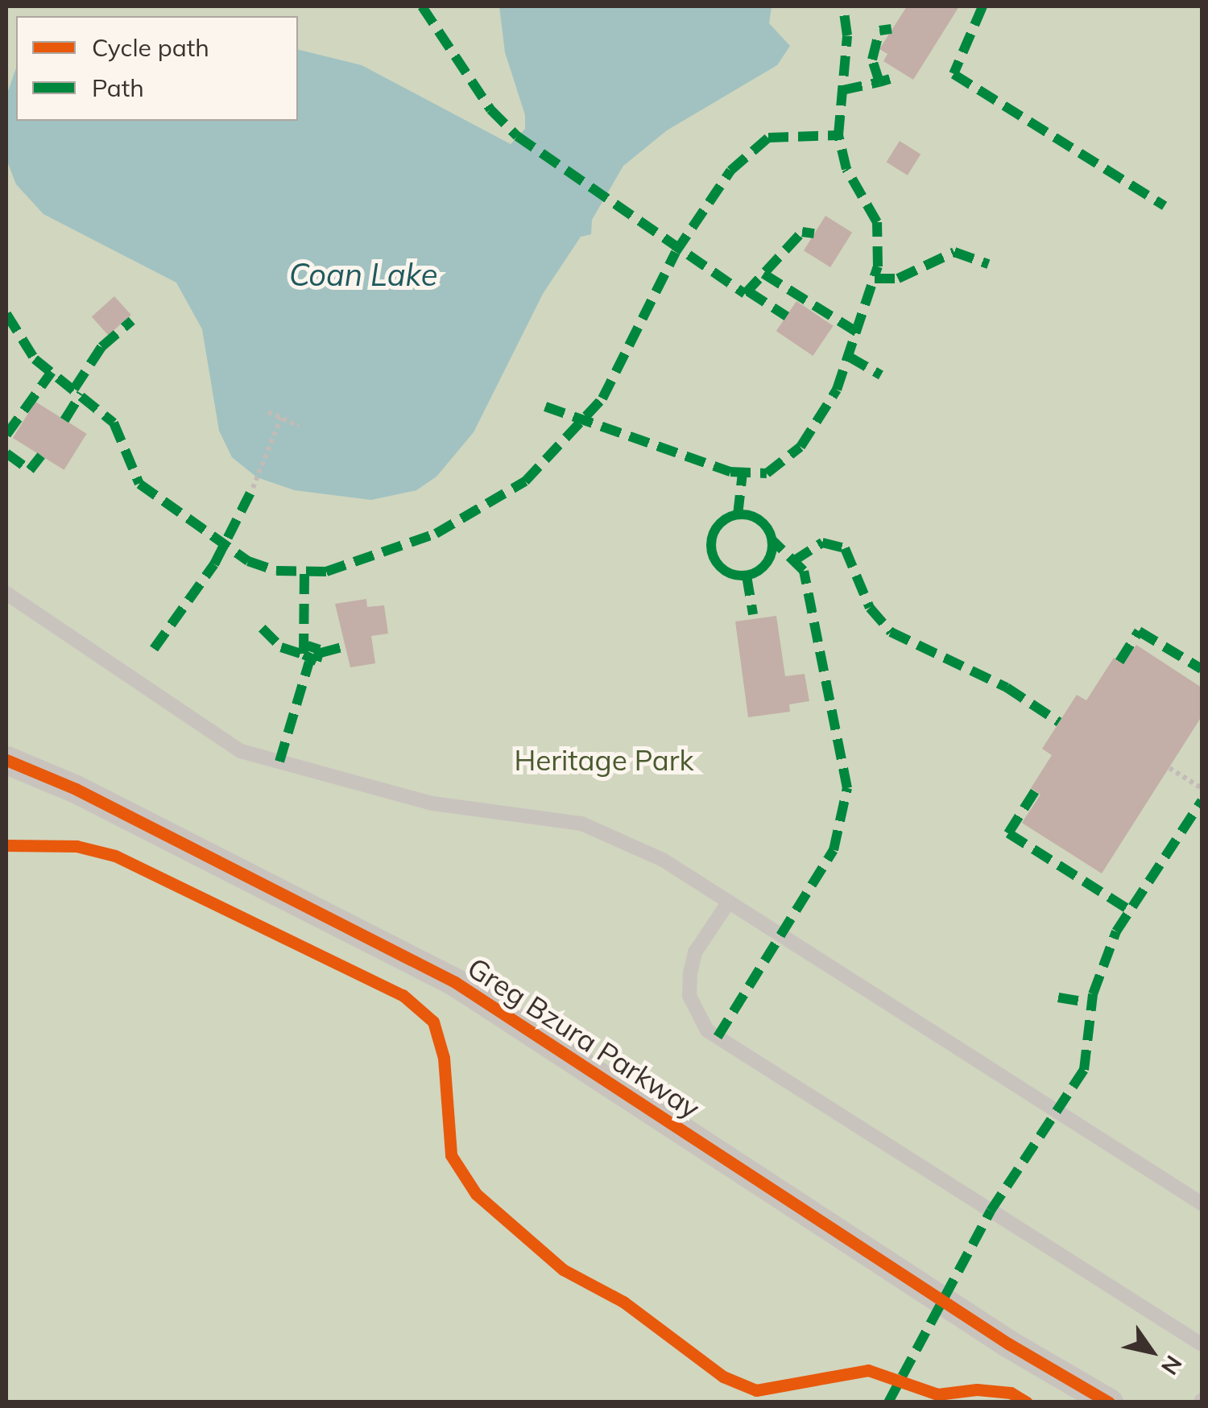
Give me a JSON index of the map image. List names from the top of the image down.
{
  "streets": {
    "street": ["Greg Bzura Parkway"]
  },
  "water": ["Coan Lake"],
  "parks": ["Heritage Park"],
  "legend": ["Cycle path", "Path"],
  "north": "bottom right"
}
